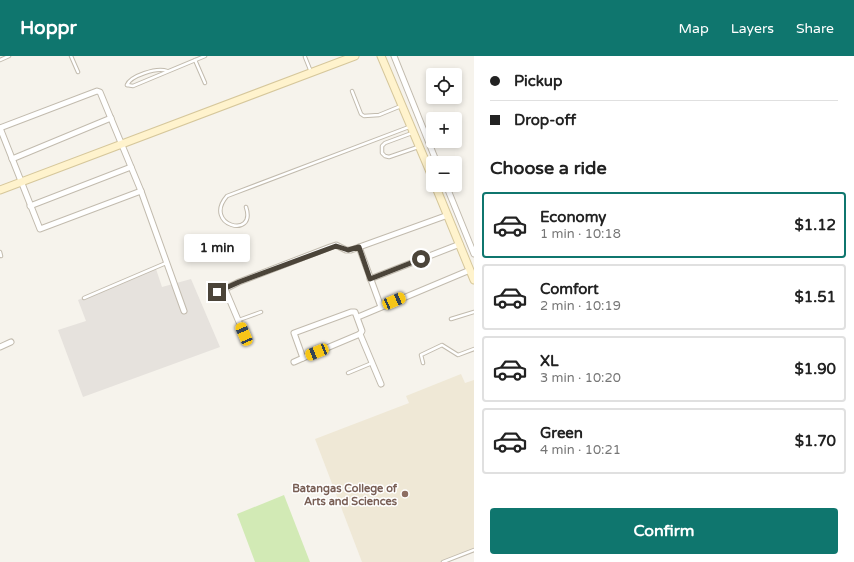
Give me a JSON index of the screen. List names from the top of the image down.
{
  "places": ["Batangas College of Arts and Sciences"],
  "page": {
    "header": "Hoppr",
    "nav": ["Map", "Layers", "Share"],
    "banner": ["Pickup", "Drop-off"],
    "map_buttons": ["+", "−"],
    "heading": "Choose a ride",
    "list": [
      {
        "name": "Economy",
        "note": "1 min · 10:18",
        "value": "$1.12"
      },
      {
        "name": "Comfort",
        "note": "2 min · 10:19",
        "value": "$1.51"
      },
      {
        "name": "XL",
        "note": "3 min · 10:20",
        "value": "$1.90"
      },
      {
        "name": "Green",
        "note": "4 min · 10:21",
        "value": "$1.70"
      }
    ],
    "bubble": "1 min",
    "buttons": "Confirm"
  }
}
